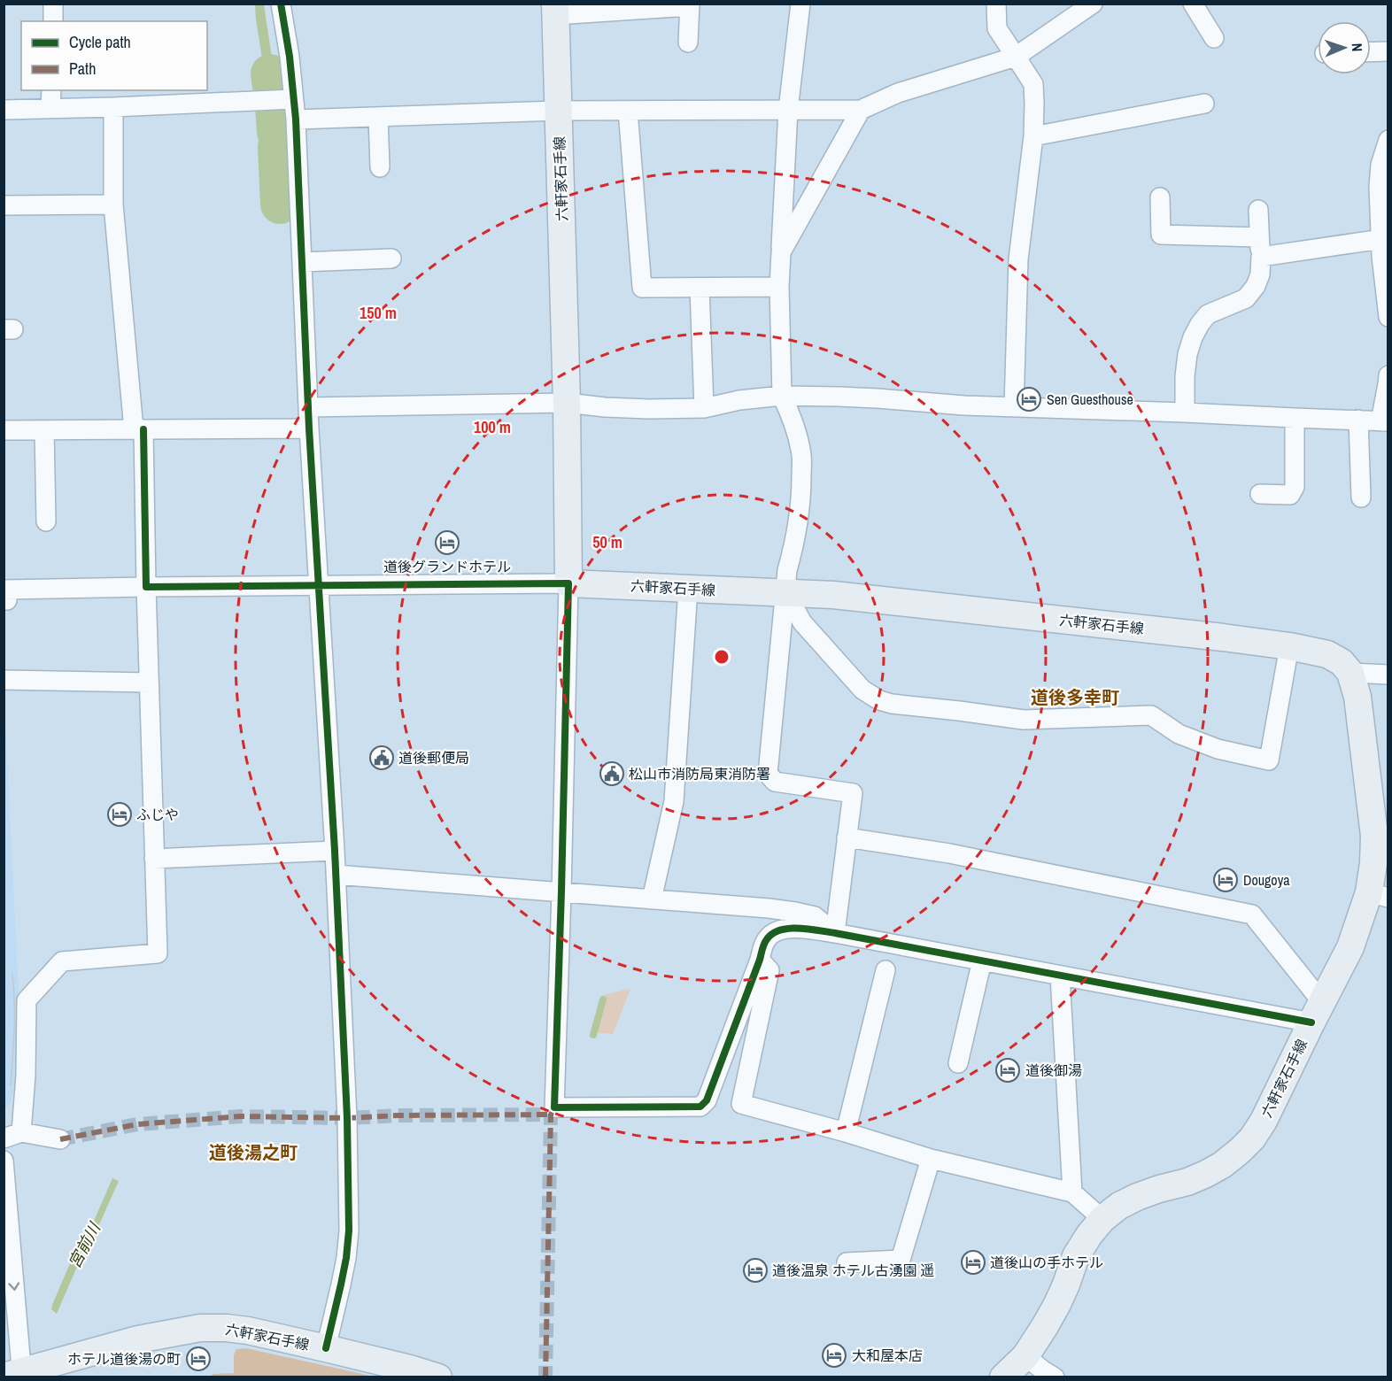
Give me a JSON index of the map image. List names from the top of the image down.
{
  "streets": {
    "main road": ["六軒家石手線"]
  },
  "districts": ["道後多幸町", "道後湯之町"],
  "water": ["宮前川"],
  "places": {
    "hotel": [
      "Sen Guesthouse",
      "道後グランドホテル",
      "ふじや",
      "Dougoya",
      "道後御湯",
      "道後山の手ホテル",
      "道後温泉 ホテル古湧園 遥",
      "大和屋本店",
      "ホテル道後湯の町"
    ],
    "public building": ["道後郵便局", "松山市消防局東消防署"]
  },
  "legend": ["Cycle path", "Path"],
  "north": "right",
  "rings": ["150 m", "100 m", "50 m"]
}
